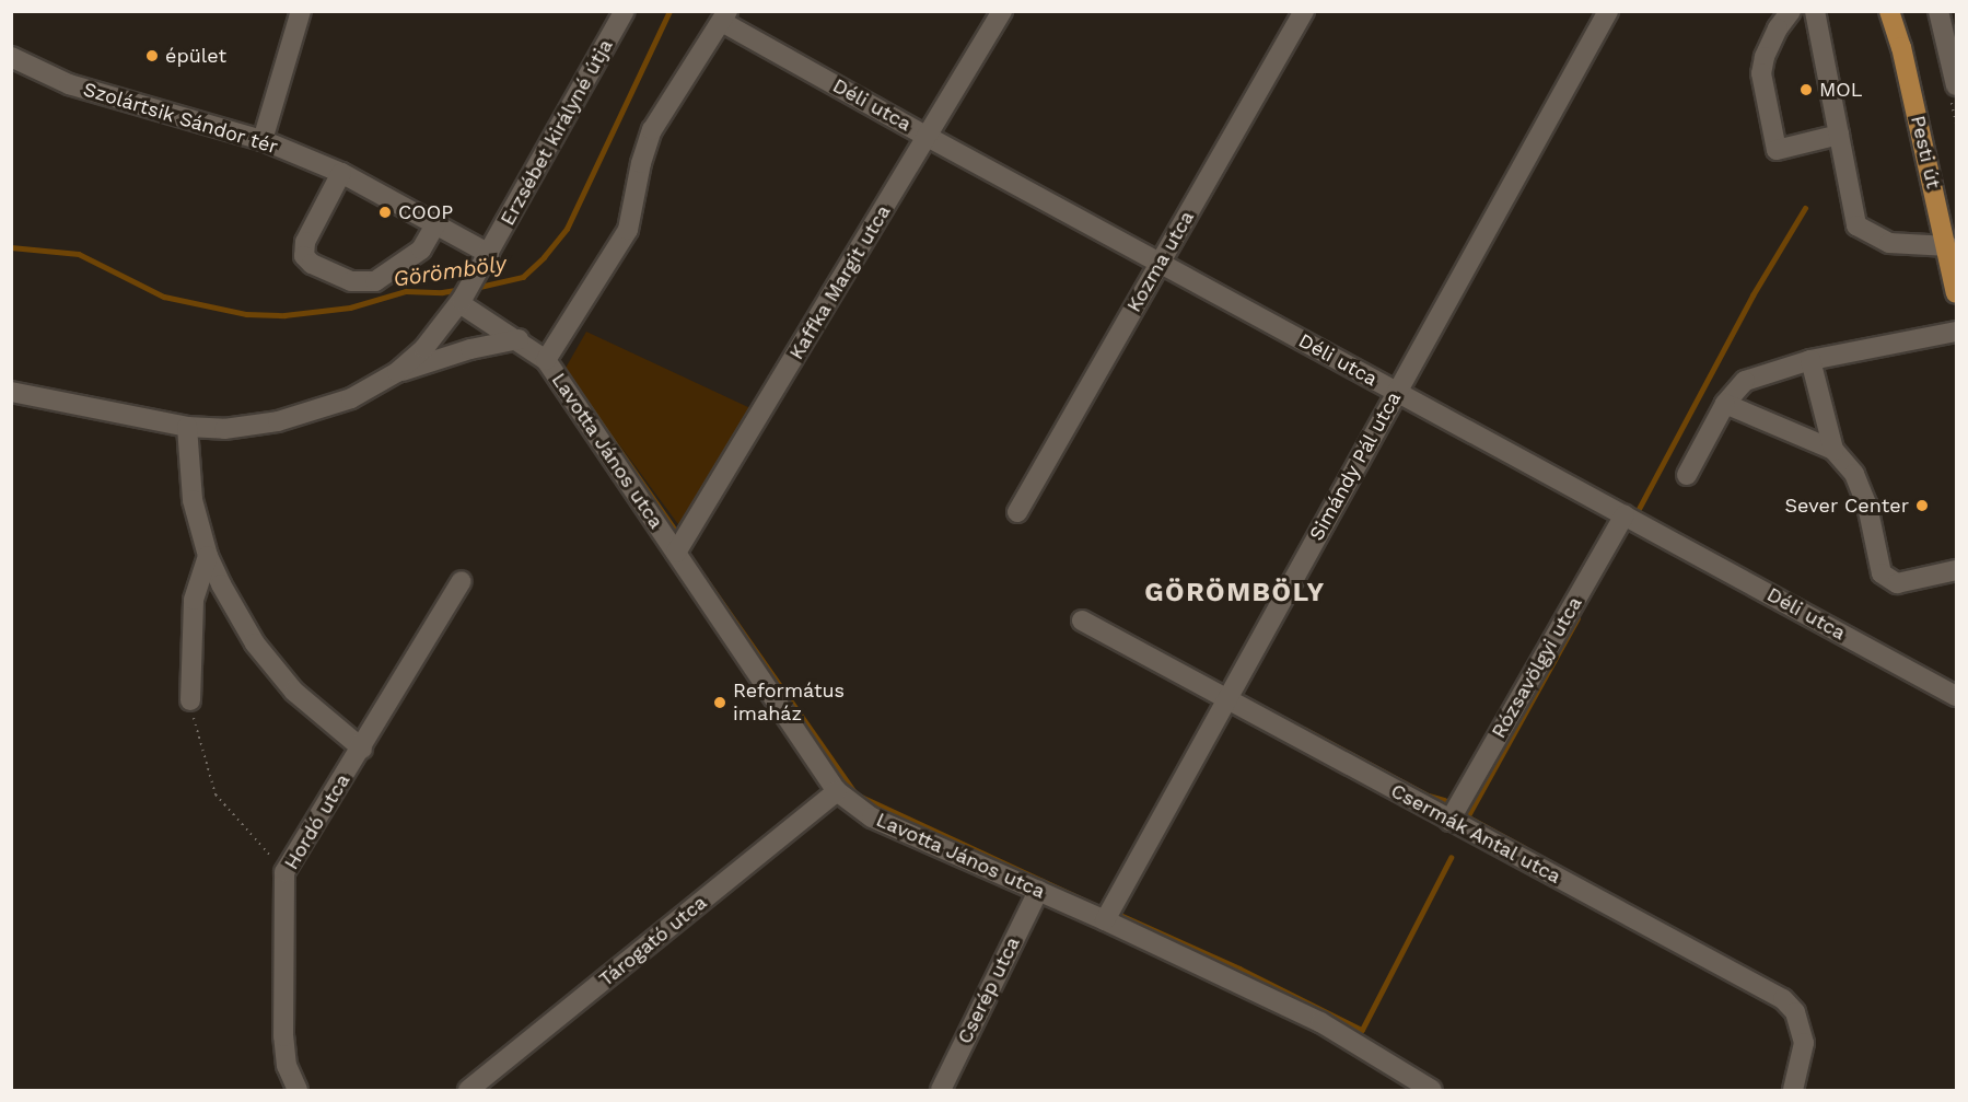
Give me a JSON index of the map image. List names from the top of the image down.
{
  "streets": {
    "main road": ["Pesti út"],
    "street": [
      "Déli utca",
      "Szolártsik Sándor tér",
      "Erzsébet királyné útja",
      "Kozma utca",
      "Kaffka Margit utca",
      "Lavotta János utca",
      "Simándy Pál utca",
      "Rózsavölgyi utca",
      "Hordó utca",
      "Csermák Antal utca",
      "Tárogató utca",
      "Cserép utca"
    ]
  },
  "crossings": [
    ["Déli utca", "Kozma utca"],
    ["Déli utca", "Kaffka Margit utca"],
    ["Déli utca", "Simándy Pál utca"],
    ["Déli utca", "Rózsavölgyi utca"],
    ["Szolártsik Sándor tér", "Erzsébet királyné útja"],
    ["Erzsébet királyné útja", "Lavotta János utca"],
    ["Kaffka Margit utca", "Lavotta János utca"],
    ["Lavotta János utca", "Simándy Pál utca"],
    ["Lavotta János utca", "Tárogató utca"],
    ["Lavotta János utca", "Cserép utca"],
    ["Simándy Pál utca", "Csermák Antal utca"],
    ["Rózsavölgyi utca", "Csermák Antal utca"]
  ],
  "districts": ["GÖRÖMBÖLY"],
  "water": ["Görömböly"],
  "places": [
    "épület",
    "MOL",
    "COOP",
    "Sever Center",
    "Református imaház"
  ]
}
